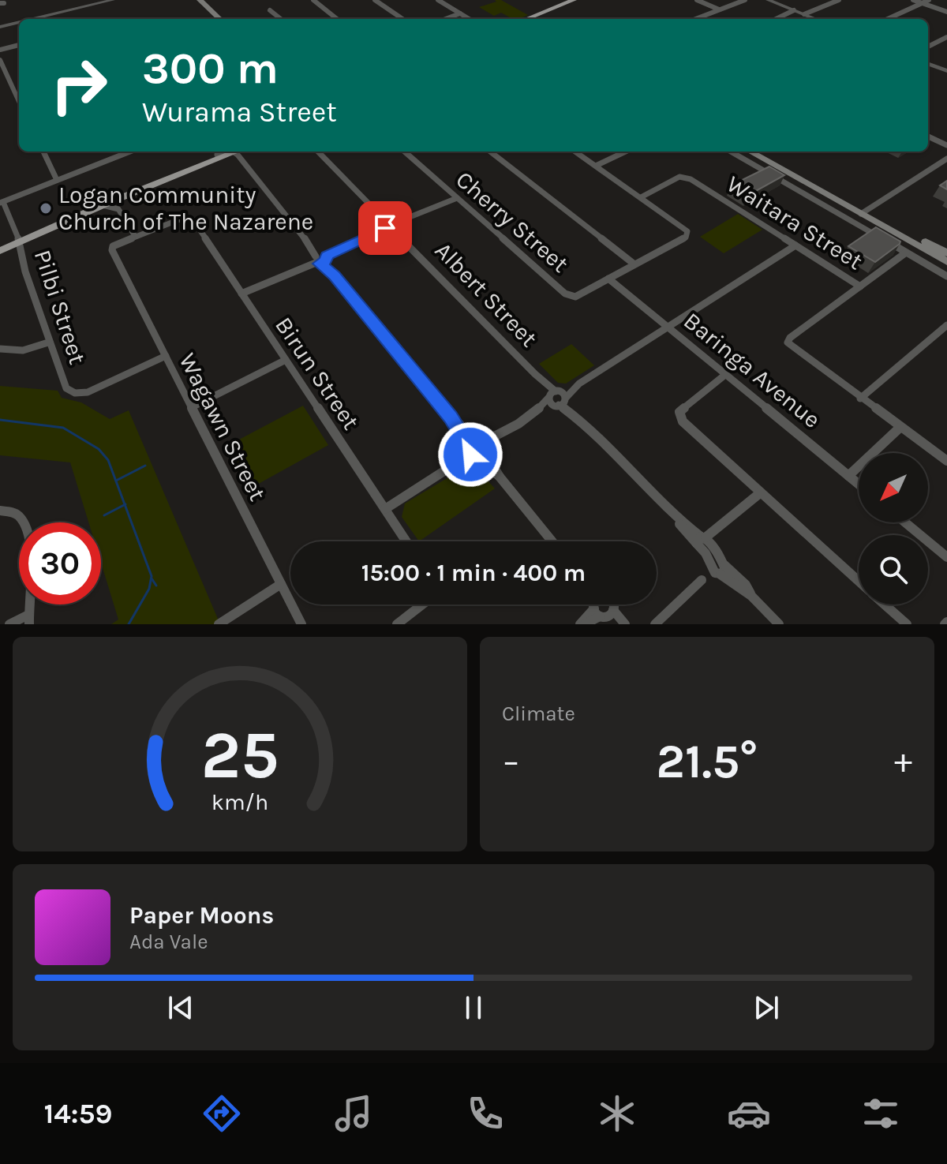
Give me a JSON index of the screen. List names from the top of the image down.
{
  "streets": {
    "street": [
      "Cherry Street",
      "Waitara Street",
      "Albert Street",
      "Pilbi Street",
      "Baringa Avenue",
      "Birun Street",
      "Wagawn Street"
    ]
  },
  "crossings": [
    ["Cherry Street", "Baringa Avenue"],
    ["Pilbi Street", "Wagawn Street"],
    ["Birun Street", "Wagawn Street"]
  ],
  "places": ["Logan Community Church of The Nazarene"],
  "north": "bottom left",
  "page": {
    "turn": ["300 m", "Wurama Street"],
    "limit": "30",
    "trip": "15:00 · 1 min · 400 m",
    "tile": "Climate",
    "heat": ["−", "21.5°", "+"],
    "song": ["Paper Moons", "Ada Vale"],
    "tabs": "14:59",
    "gauge": ["25", "km/h"]
  }
}
